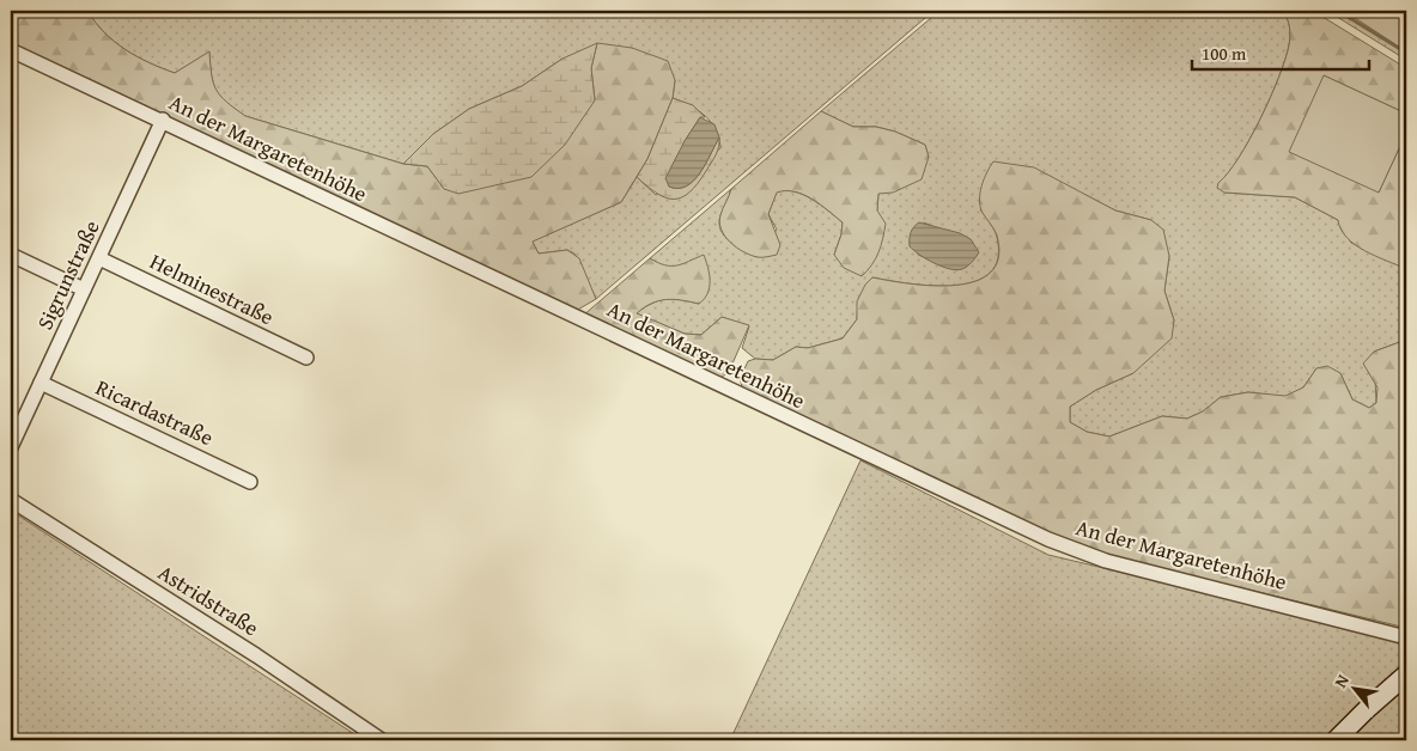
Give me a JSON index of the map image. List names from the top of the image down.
{
  "streets": {
    "street": [
      "An der Margaretenhöhe",
      "Sigrunstraße",
      "Helminestraße",
      "Ricardastraße",
      "Astridstraße"
    ]
  },
  "crossings": [
    ["An der Margaretenhöhe", "Sigrunstraße"],
    ["Sigrunstraße", "Helminestraße"],
    ["Sigrunstraße", "Ricardastraße"]
  ],
  "scale_bar": "100 m",
  "north": "top left"
}
